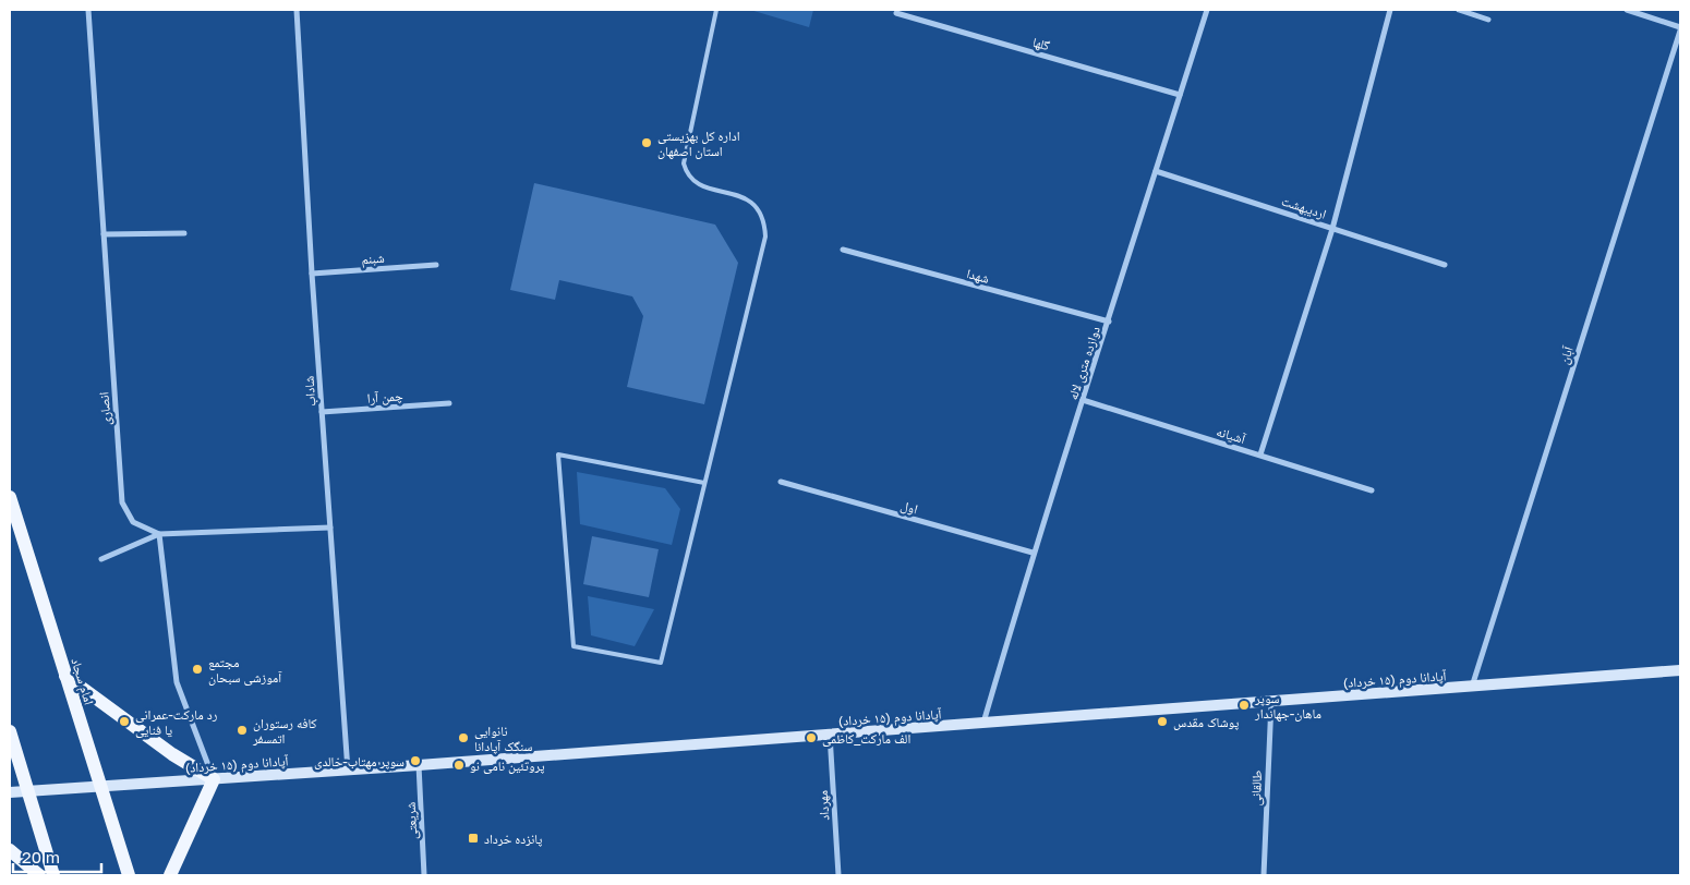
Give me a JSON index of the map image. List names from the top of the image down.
{
  "streets": {
    "main road": ["آپادانا دوم (۱۵ خرداد)", "امام سجاد"],
    "street": [
      "گلها",
      "اردیبهشت",
      "شبنم",
      "شهدا",
      "آبان",
      "دوازده متری لاله",
      "شاداب",
      "چمن آرا",
      "انصاری",
      "آشیانه",
      "اول",
      "طالقانی",
      "مهرداد",
      "شریعتی"
    ]
  },
  "crossings": [
    ["گلها", "دوازده متری لاله"],
    ["اردیبهشت", "دوازده متری لاله"],
    ["شبنم", "شاداب"],
    ["شهدا", "دوازده متری لاله"],
    ["آبان", "آپادانا دوم (۱۵ خرداد)"],
    ["دوازده متری لاله", "آشیانه"],
    ["دوازده متری لاله", "اول"],
    ["دوازده متری لاله", "آپادانا دوم (۱۵ خرداد)"],
    ["شاداب", "چمن آرا"],
    ["شاداب", "آپادانا دوم (۱۵ خرداد)"],
    ["آپادانا دوم (۱۵ خرداد)", "امام سجاد"],
    ["آپادانا دوم (۱۵ خرداد)", "طالقانی"],
    ["آپادانا دوم (۱۵ خرداد)", "مهرداد"],
    ["آپادانا دوم (۱۵ خرداد)", "شریعتی"]
  ],
  "places": {
    "other": [
      "اداره کل بهزیستی استان اصفهان",
      "مجتمع آموزشی سبحان",
      "سوپر ماهان-جهاندار",
      "رد مارکت-عمرانی یا فنایی",
      "پوشاک مقدس",
      "كافه رستوران اتمسفر",
      "نانوایی سنگک آپادانا",
      "الف مارکت_کاظمی",
      "سوپر مهتاب-خالدی",
      "پروتئین نامی نو"
    ],
    "transit": ["پانزده خرداد"]
  },
  "scale_bar": "20 m"
}
